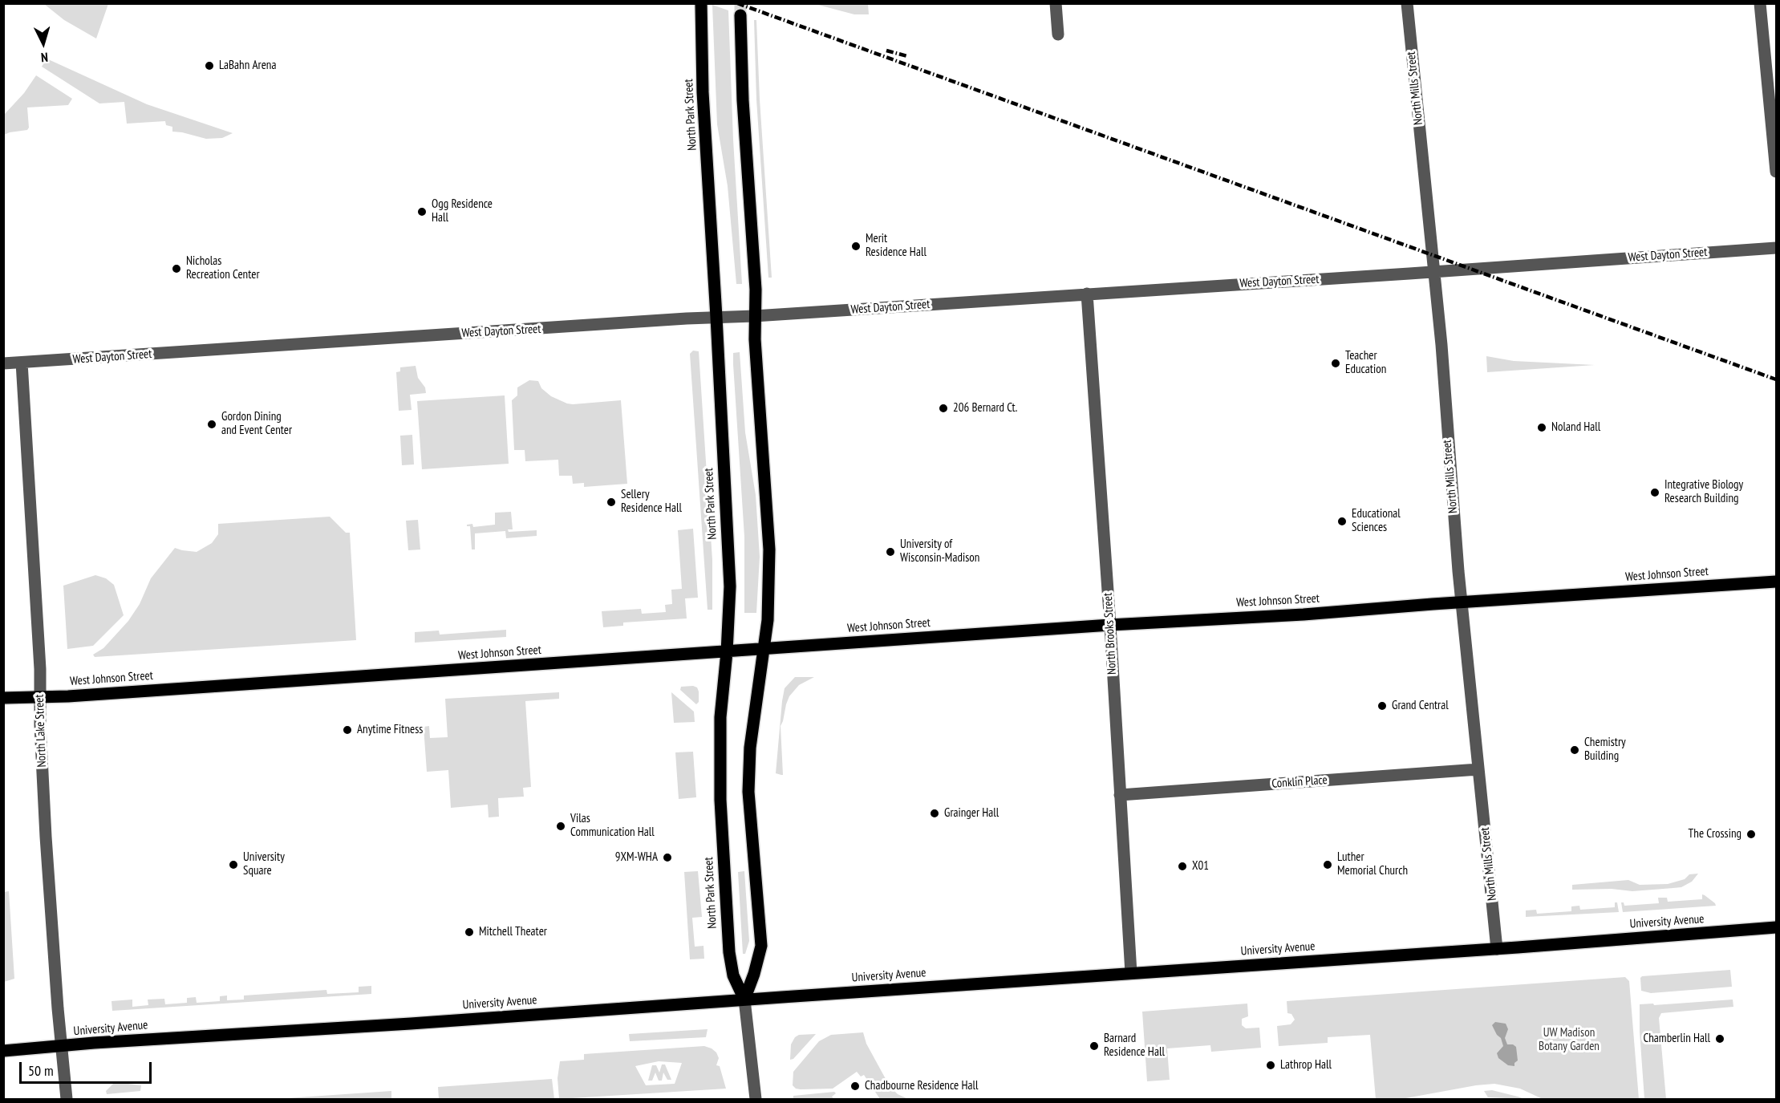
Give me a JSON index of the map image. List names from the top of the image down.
{
  "streets": {
    "main road": ["North Park Street", "West Johnson Street", "University Avenue"],
    "street": [
      "North Mills Street",
      "West Dayton Street",
      "North Brooks Street",
      "North Lake Street",
      "Conklin Place"
    ]
  },
  "crossings": [
    ["North Mills Street", "West Dayton Street"],
    ["North Mills Street", "West Johnson Street"],
    ["North Mills Street", "Conklin Place"],
    ["North Mills Street", "University Avenue"],
    ["North Park Street", "West Dayton Street"],
    ["North Park Street", "West Johnson Street"],
    ["North Park Street", "University Avenue"],
    ["West Dayton Street", "North Brooks Street"],
    ["West Dayton Street", "North Lake Street"],
    ["West Johnson Street", "North Brooks Street"],
    ["West Johnson Street", "North Lake Street"],
    ["North Brooks Street", "Conklin Place"],
    ["North Brooks Street", "University Avenue"],
    ["North Lake Street", "University Avenue"]
  ],
  "parks": ["UW Madison Botany Garden"],
  "places": [
    "LaBahn Arena",
    "Ogg Residence Hall",
    "Merit Residence Hall",
    "Nicholas Recreation Center",
    "Teacher Education",
    "206 Bernard Ct.",
    "Gordon Dining and Event Center",
    "Noland Hall",
    "Integrative Biology Research Building",
    "Sellery Residence Hall",
    "Educational Sciences",
    "University of Wisconsin-Madison",
    "Grand Central",
    "Anytime Fitness",
    "Chemistry Building",
    "Grainger Hall",
    "Vilas Communication Hall",
    "The Crossing",
    "9XM-WHA",
    "University Square",
    "Luther Memorial Church",
    "X01",
    "Mitchell Theater",
    "Chamberlin Hall",
    "Barnard Residence Hall",
    "Lathrop Hall",
    "Chadbourne Residence Hall"
  ],
  "scale_bar": "50 m",
  "north": "bottom"
}
